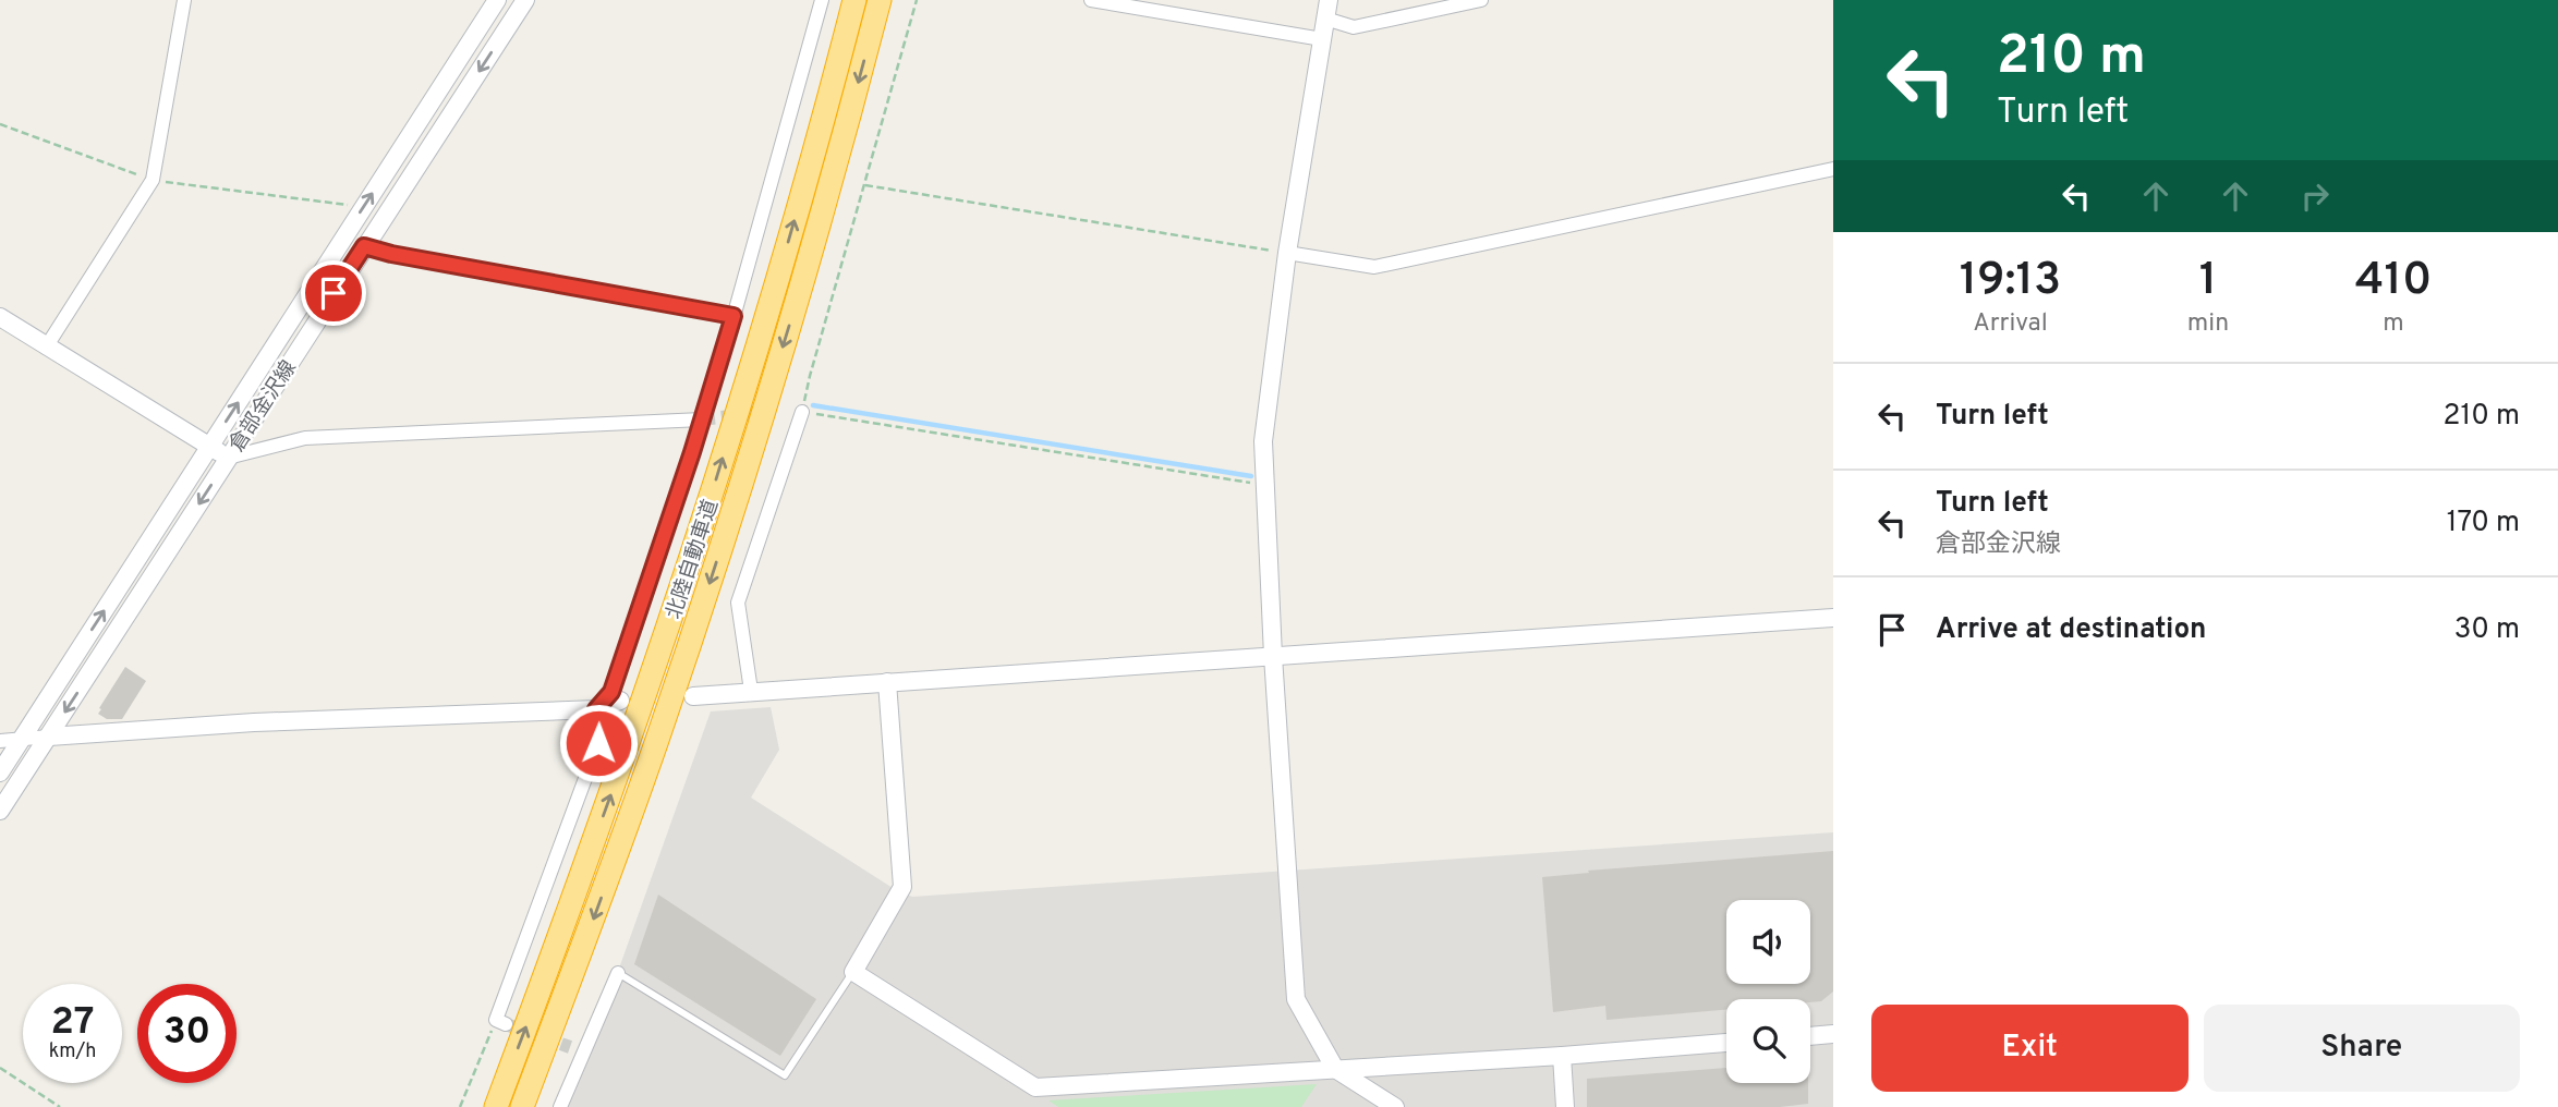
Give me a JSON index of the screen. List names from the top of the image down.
{
  "streets": {
    "highway": ["北陸自動車道"],
    "street": ["倉部金沢線"]
  },
  "page": {
    "turn": ["210 m", "Turn left"],
    "eta": [
      "19:13",
      "Arrival",
      "1",
      "min",
      "410",
      "m"
    ],
    "list": [
      {
        "name": "Turn left",
        "value": "210 m"
      },
      {
        "name": "Turn left",
        "note": "倉部金沢線",
        "value": "170 m"
      },
      {
        "name": "Arrive at destination",
        "value": "30 m"
      }
    ],
    "speed": "27 km/h",
    "limit": "30",
    "buttons": ["Exit", "Share"]
  }
}
